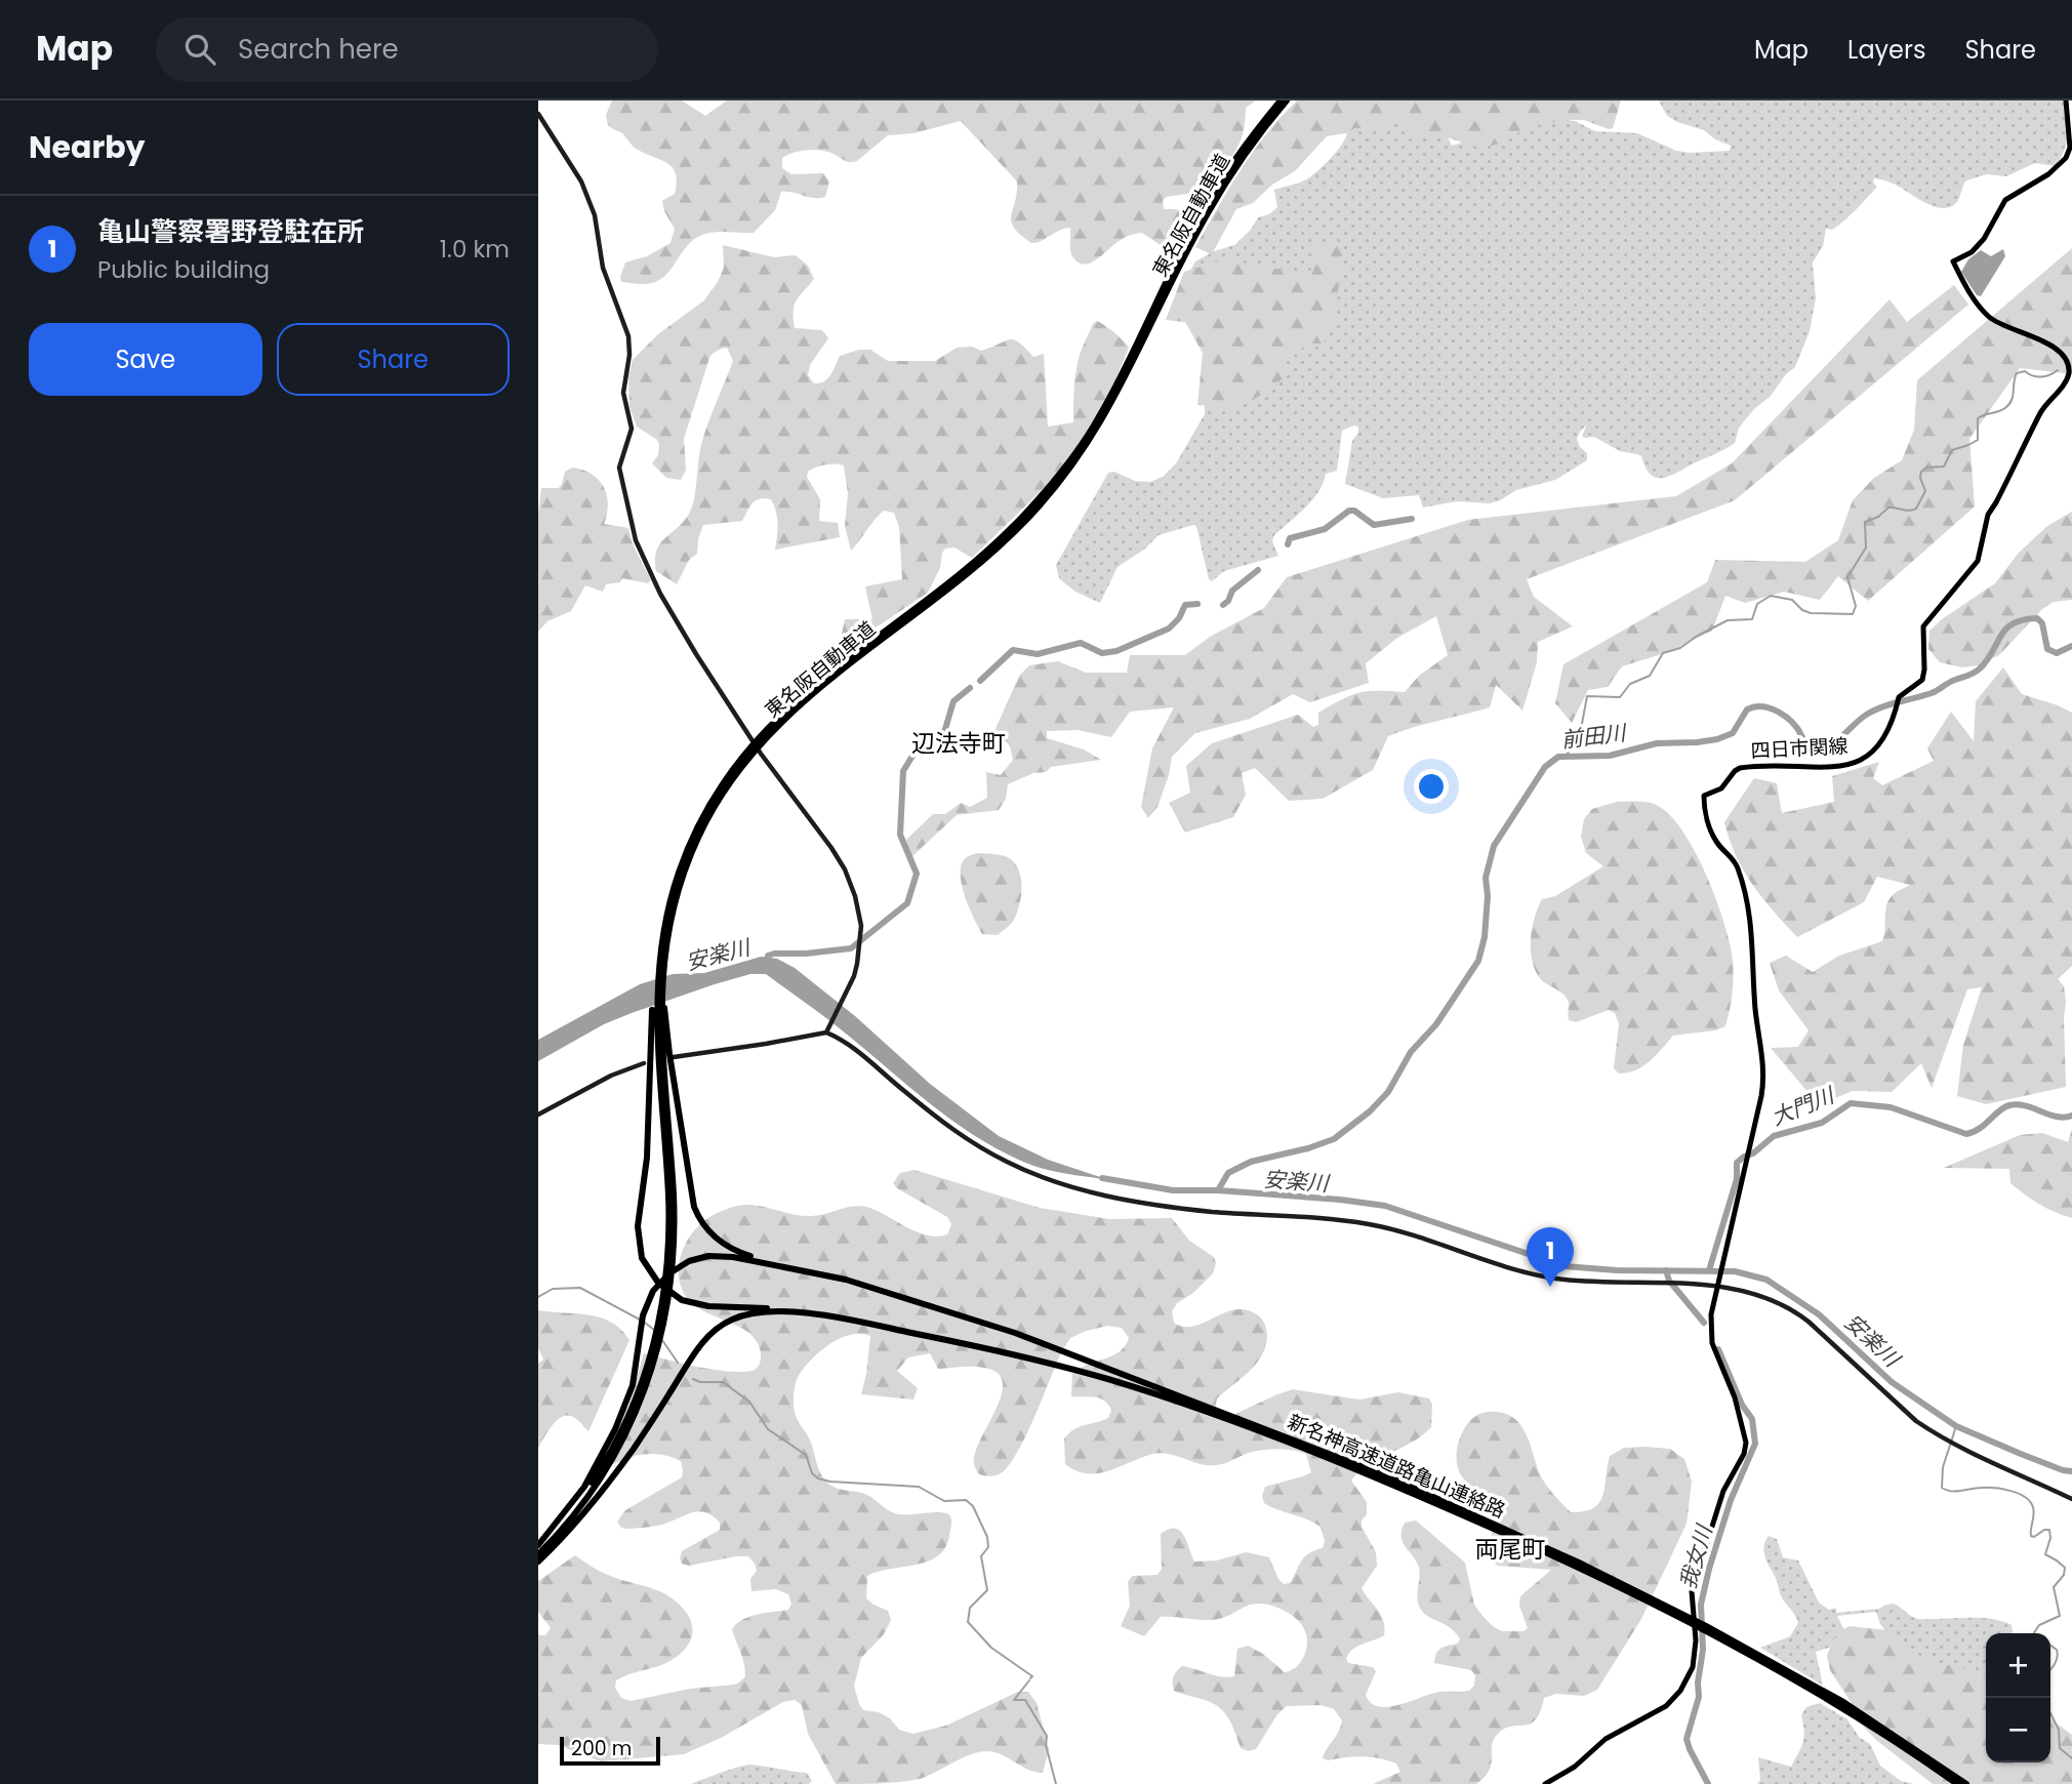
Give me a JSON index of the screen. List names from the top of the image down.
{
  "streets": {
    "highway": ["東名阪自動車道", "新名神高速道路亀山連絡路"],
    "main road": ["四日市関線"]
  },
  "districts": ["辺法寺町", "両尾町"],
  "water": [
    "前田川",
    "安楽川",
    "大門川",
    "我女川"
  ],
  "scale_bar": "200 m",
  "page": {
    "header": "Map",
    "search": "Search here",
    "nav": ["Map", "Layers", "Share"],
    "heading": "Nearby",
    "list": [
      {
        "mark": "1",
        "name": "亀山警察署野登駐在所",
        "note": "Public building",
        "value": "1.0 km"
      }
    ],
    "buttons": ["Save", "Share"],
    "pins": "1",
    "map_buttons": ["+", "−"],
    "scale": "200 m"
  }
}
